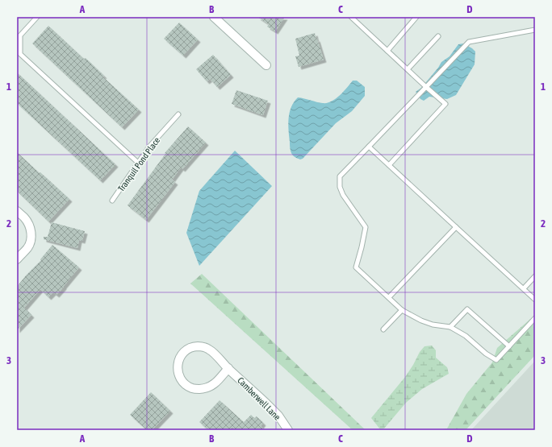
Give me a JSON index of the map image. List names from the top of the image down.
{
  "streets": {
    "street": ["Camberwell Lane"],
    "lane": ["Tranquil Pond Place"]
  },
  "grid": {
    "columns": [
      "A",
      "B",
      "C",
      "D"
    ],
    "rows": ["1", "2", "3"]
  }
}
